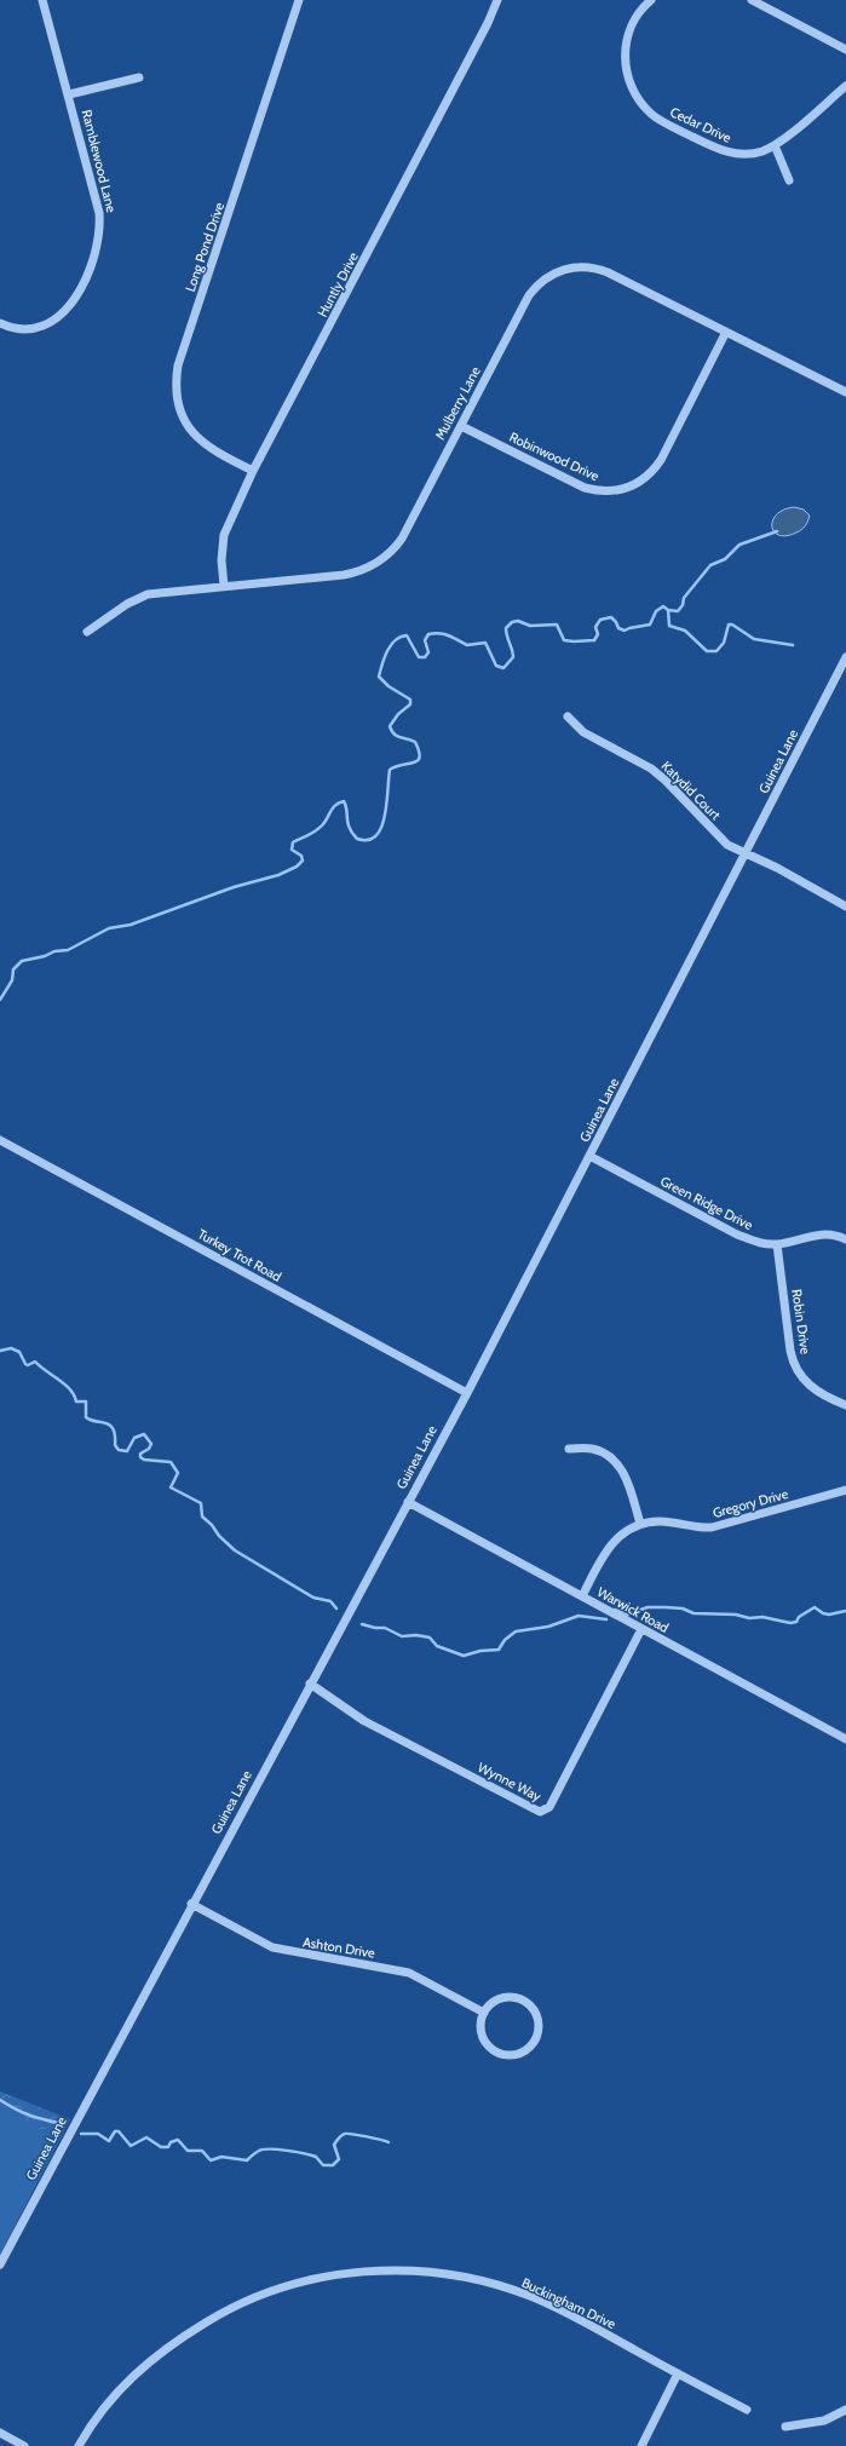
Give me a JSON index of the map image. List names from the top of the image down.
{
  "streets": {
    "street": [
      "Cedar Drive",
      "Ramblewood Lane",
      "Long Pond Drive",
      "Huntly Drive",
      "Mulberry Lane",
      "Robinwood Drive",
      "Guinea Lane",
      "Katydid Court",
      "Green Ridge Drive",
      "Turkey Trot Road",
      "Robin Drive",
      "Gregory Drive",
      "Warwick Road",
      "Wynne Way",
      "Ashton Drive",
      "Buckingham Drive"
    ]
  },
  "crossings": [
    ["Long Pond Drive", "Huntly Drive"],
    ["Huntly Drive", "Mulberry Lane"],
    ["Mulberry Lane", "Robinwood Drive"],
    ["Guinea Lane", "Katydid Court"],
    ["Guinea Lane", "Green Ridge Drive"],
    ["Guinea Lane", "Turkey Trot Road"],
    ["Guinea Lane", "Warwick Road"],
    ["Guinea Lane", "Wynne Way"],
    ["Guinea Lane", "Ashton Drive"],
    ["Green Ridge Drive", "Robin Drive"],
    ["Gregory Drive", "Warwick Road"],
    ["Warwick Road", "Wynne Way"]
  ]
}
